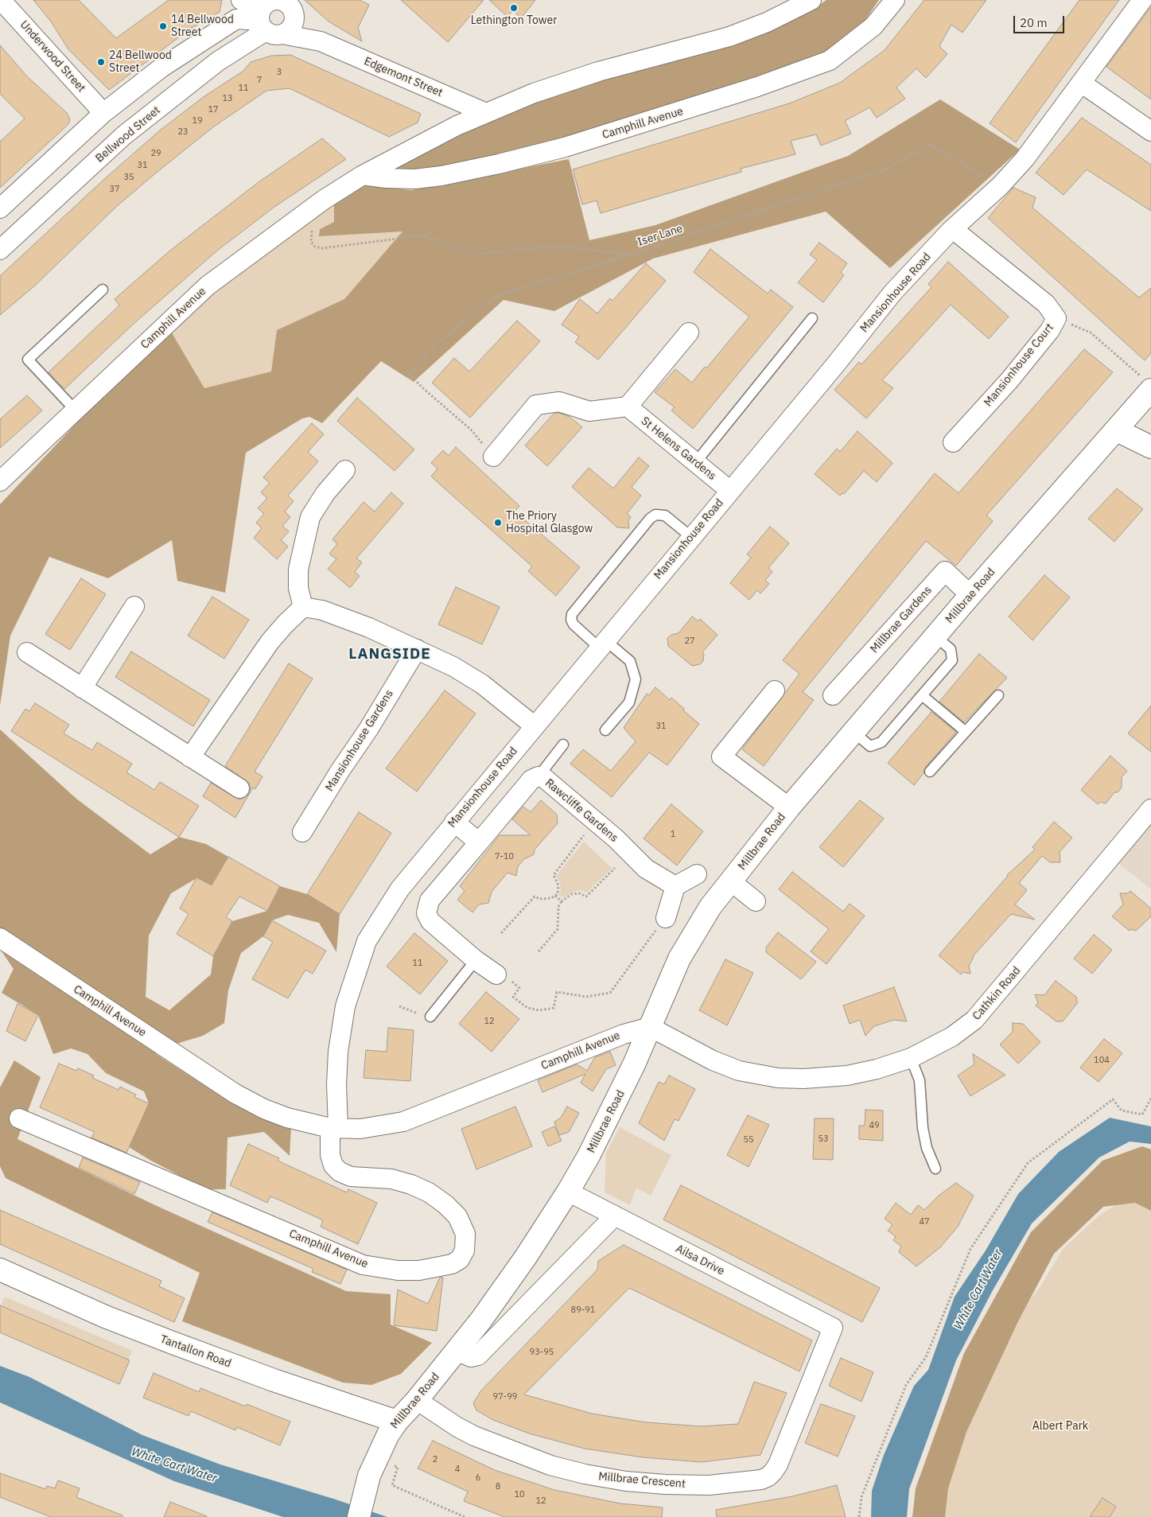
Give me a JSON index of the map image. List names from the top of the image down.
{
  "streets": {
    "street": [
      "Underwood Street",
      "Edgemont Street",
      "Camphill Avenue",
      "Bellwood Street",
      "Mansionhouse Road",
      "Mansionhouse Court",
      "St Helens Gardens",
      "Millbrae Road",
      "Millbrae Gardens",
      "Mansionhouse Gardens",
      "Rawcliffe Gardens",
      "Cathkin Road",
      "Ailsa Drive",
      "Tantallon Road",
      "Millbrae Crescent"
    ],
    "path": ["Iser Lane"]
  },
  "crossings": [
    ["Edgemont Street", "Camphill Avenue"],
    ["Edgemont Street", "Bellwood Street"],
    ["Camphill Avenue", "Mansionhouse Road"],
    ["Camphill Avenue", "Millbrae Road"],
    ["Camphill Avenue", "Cathkin Road"],
    ["Iser Lane", "Mansionhouse Road"],
    ["Mansionhouse Road", "Mansionhouse Court"],
    ["Mansionhouse Road", "St Helens Gardens"],
    ["Millbrae Road", "Millbrae Gardens"],
    ["Millbrae Road", "Cathkin Road"],
    ["Millbrae Road", "Ailsa Drive"],
    ["Millbrae Road", "Tantallon Road"],
    ["Millbrae Road", "Millbrae Crescent"],
    ["Ailsa Drive", "Millbrae Crescent"]
  ],
  "districts": ["LANGSIDE"],
  "water": ["White Cart Water"],
  "parks": ["Albert Park"],
  "places": [
    "Lethington Tower",
    "14 Bellwood Street",
    "24 Bellwood Street",
    "The Priory Hospital Glasgow"
  ],
  "house_numbers": [
    "3",
    "7",
    "11",
    "13",
    "17",
    "19",
    "23",
    "29",
    "31",
    "35",
    "37",
    "27",
    "31",
    "1",
    "7-10",
    "11",
    "12",
    "104",
    "49",
    "53",
    "55",
    "47",
    "89-91",
    "93-95",
    "97-99",
    "2",
    "4",
    "6",
    "8",
    "10",
    "12"
  ],
  "scale_bar": "20 m"
}
